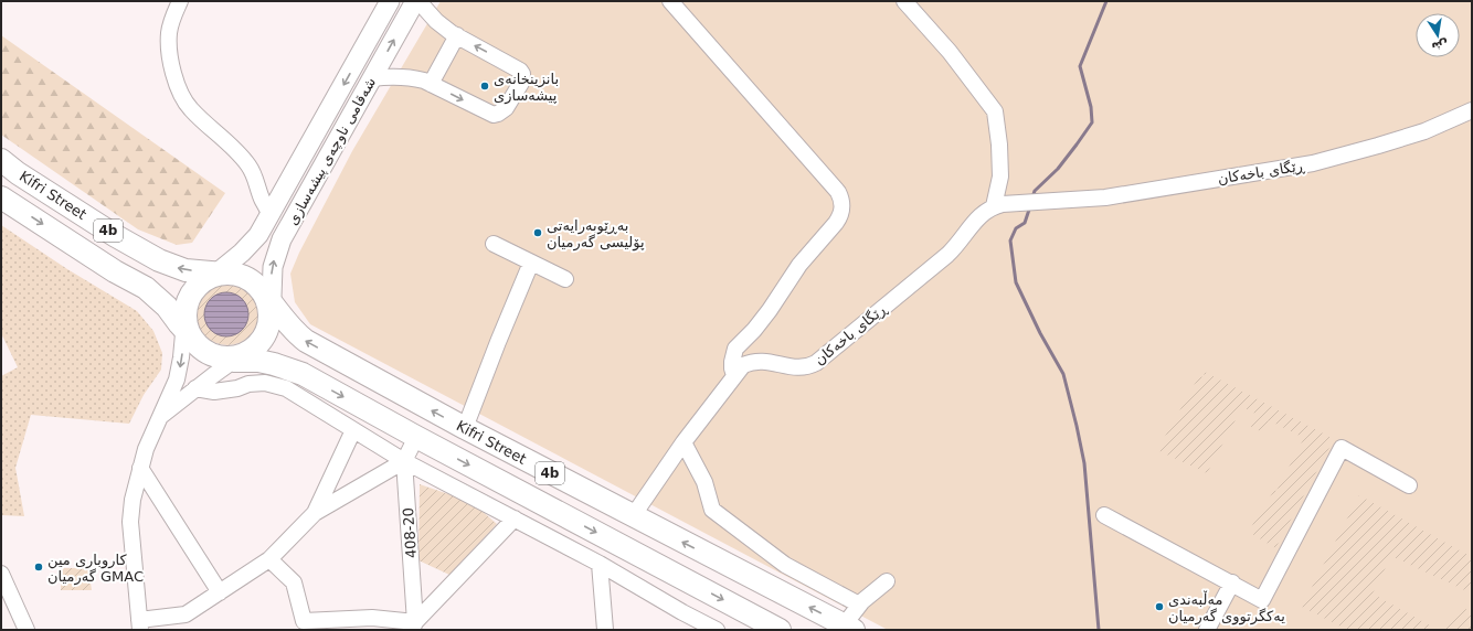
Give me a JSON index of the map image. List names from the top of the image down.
{
  "streets": {
    "highway": ["Kifri Street", "4b"],
    "main road": ["شەقامی ناوچەی پیشەسازی"],
    "street": ["ڕێگای باخەکان", "408-20"]
  },
  "crossings": [
    ["شەقامی ناوچەی پیشەسازی", "Kifri Street"],
    ["شەقامی ناوچەی پیشەسازی", "4b"],
    ["ڕێگای باخەکان", "Kifri Street"],
    ["Kifri Street", "4b"]
  ],
  "places": [
    "بانزینخانەی پیشەسازی",
    "بەڕێوبەرایەتی پۆلیسی گەرمیان",
    "کاروباری مین گەرمیان GMAC",
    "مەڵبەندی یەکگرتووی گەرمیان"
  ],
  "north": "bottom"
}
